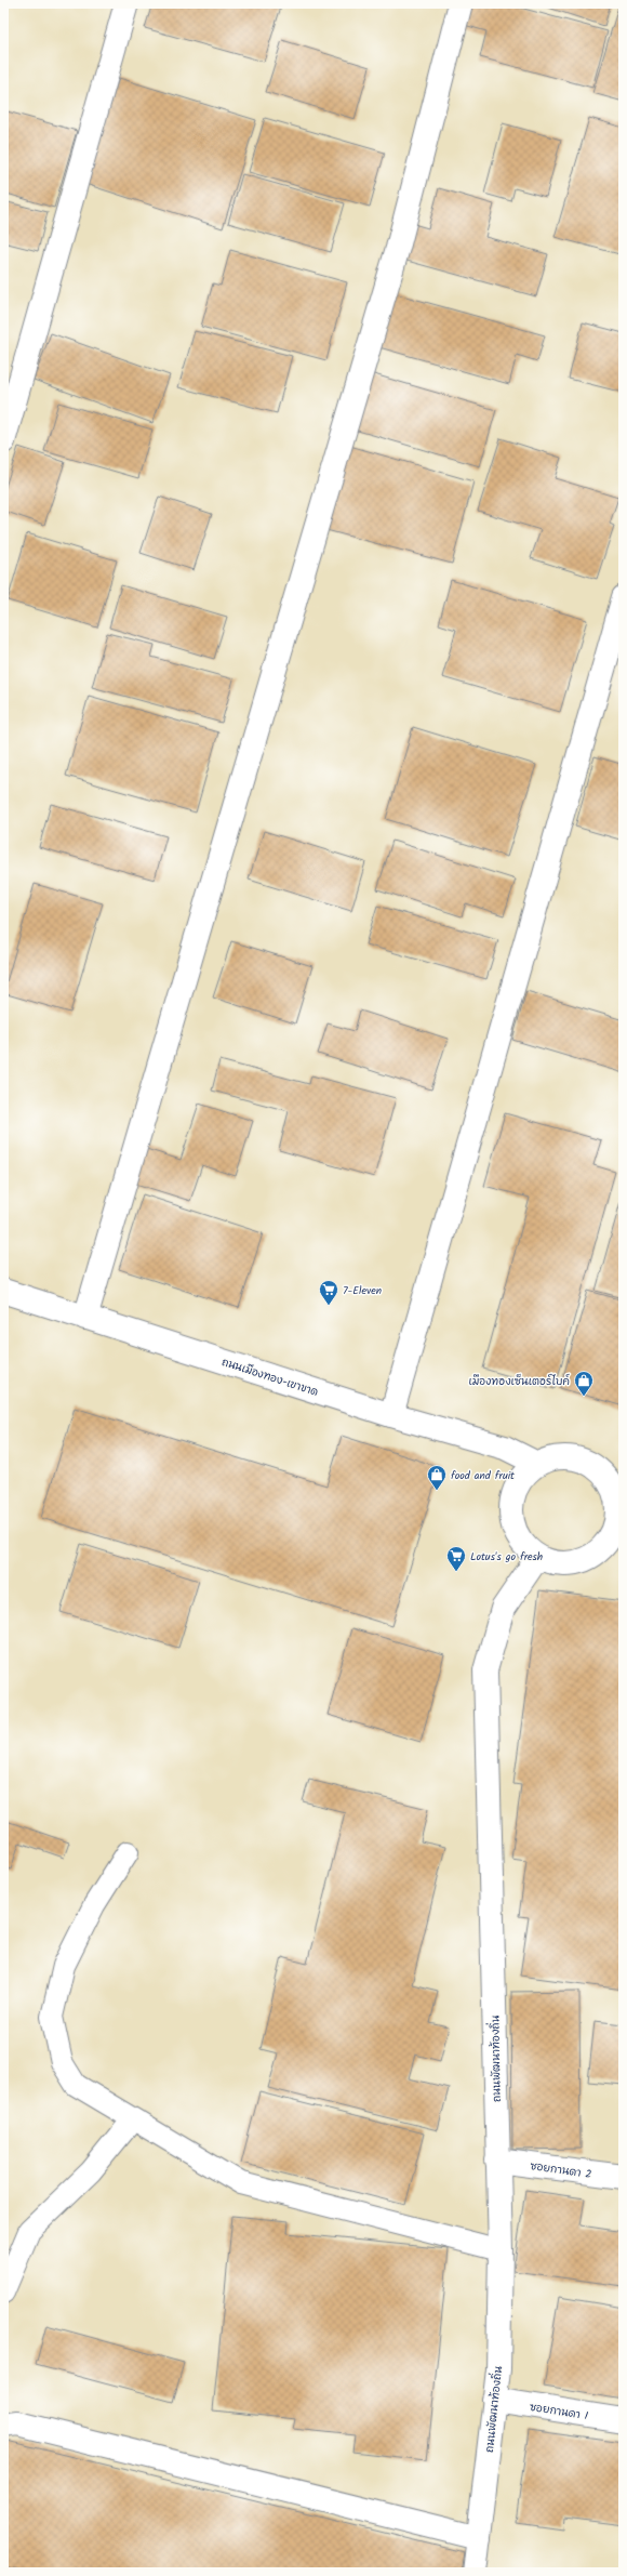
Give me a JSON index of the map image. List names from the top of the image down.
{
  "streets": {
    "street": [
      "ถนนเมืองทอง-เขาขาด",
      "ถนนพัฒนาท้องถิ่น",
      "ซอยกานดา 2",
      "ซอยกานดา 1"
    ]
  },
  "crossings": [
    ["ถนนเมืองทอง-เขาขาด", "ถนนพัฒนาท้องถิ่น"],
    ["ถนนพัฒนาท้องถิ่น", "ซอยกานดา 2"],
    ["ถนนพัฒนาท้องถิ่น", "ซอยกานดา 1"]
  ],
  "places": {
    "supermarket": ["7-Eleven", "Lotus's go fresh"],
    "shop": ["เมืองทองเซ็นเตอร์ไบค์", "food and fruit"]
  }
}
